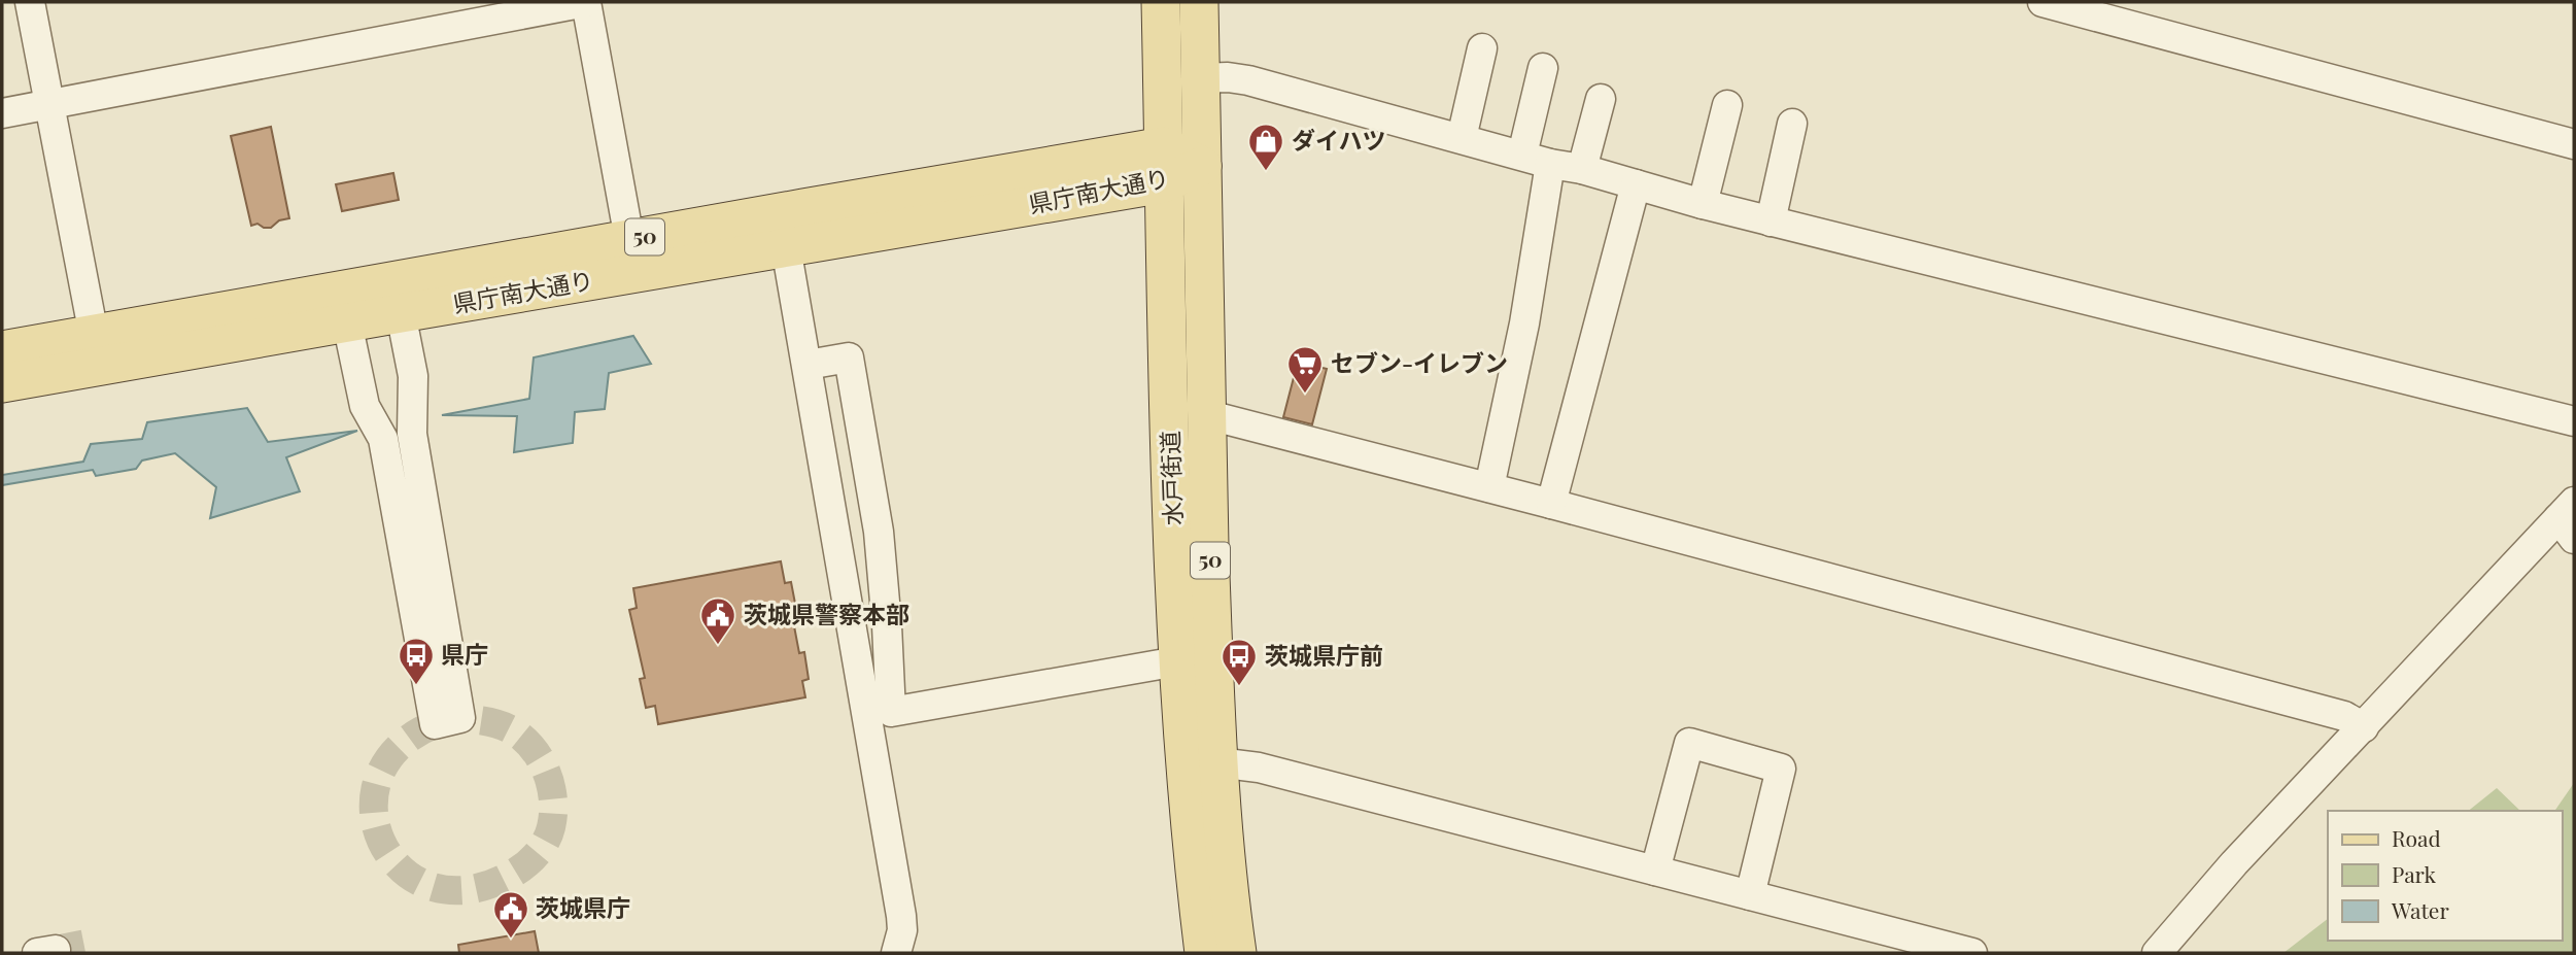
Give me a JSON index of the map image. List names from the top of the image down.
{
  "streets": {
    "main road": ["県庁南大通り", "50", "水戸街道"]
  },
  "crossings": [
    ["県庁南大通り", "水戸街道"]
  ],
  "places": {
    "shop": ["ダイハツ"],
    "supermarket": ["セブン-イレブン"],
    "public building": ["茨城県警察本部", "茨城県庁"],
    "bus stop": ["県庁", "茨城県庁前"]
  },
  "legend": ["Road", "Park", "Water"]
}
